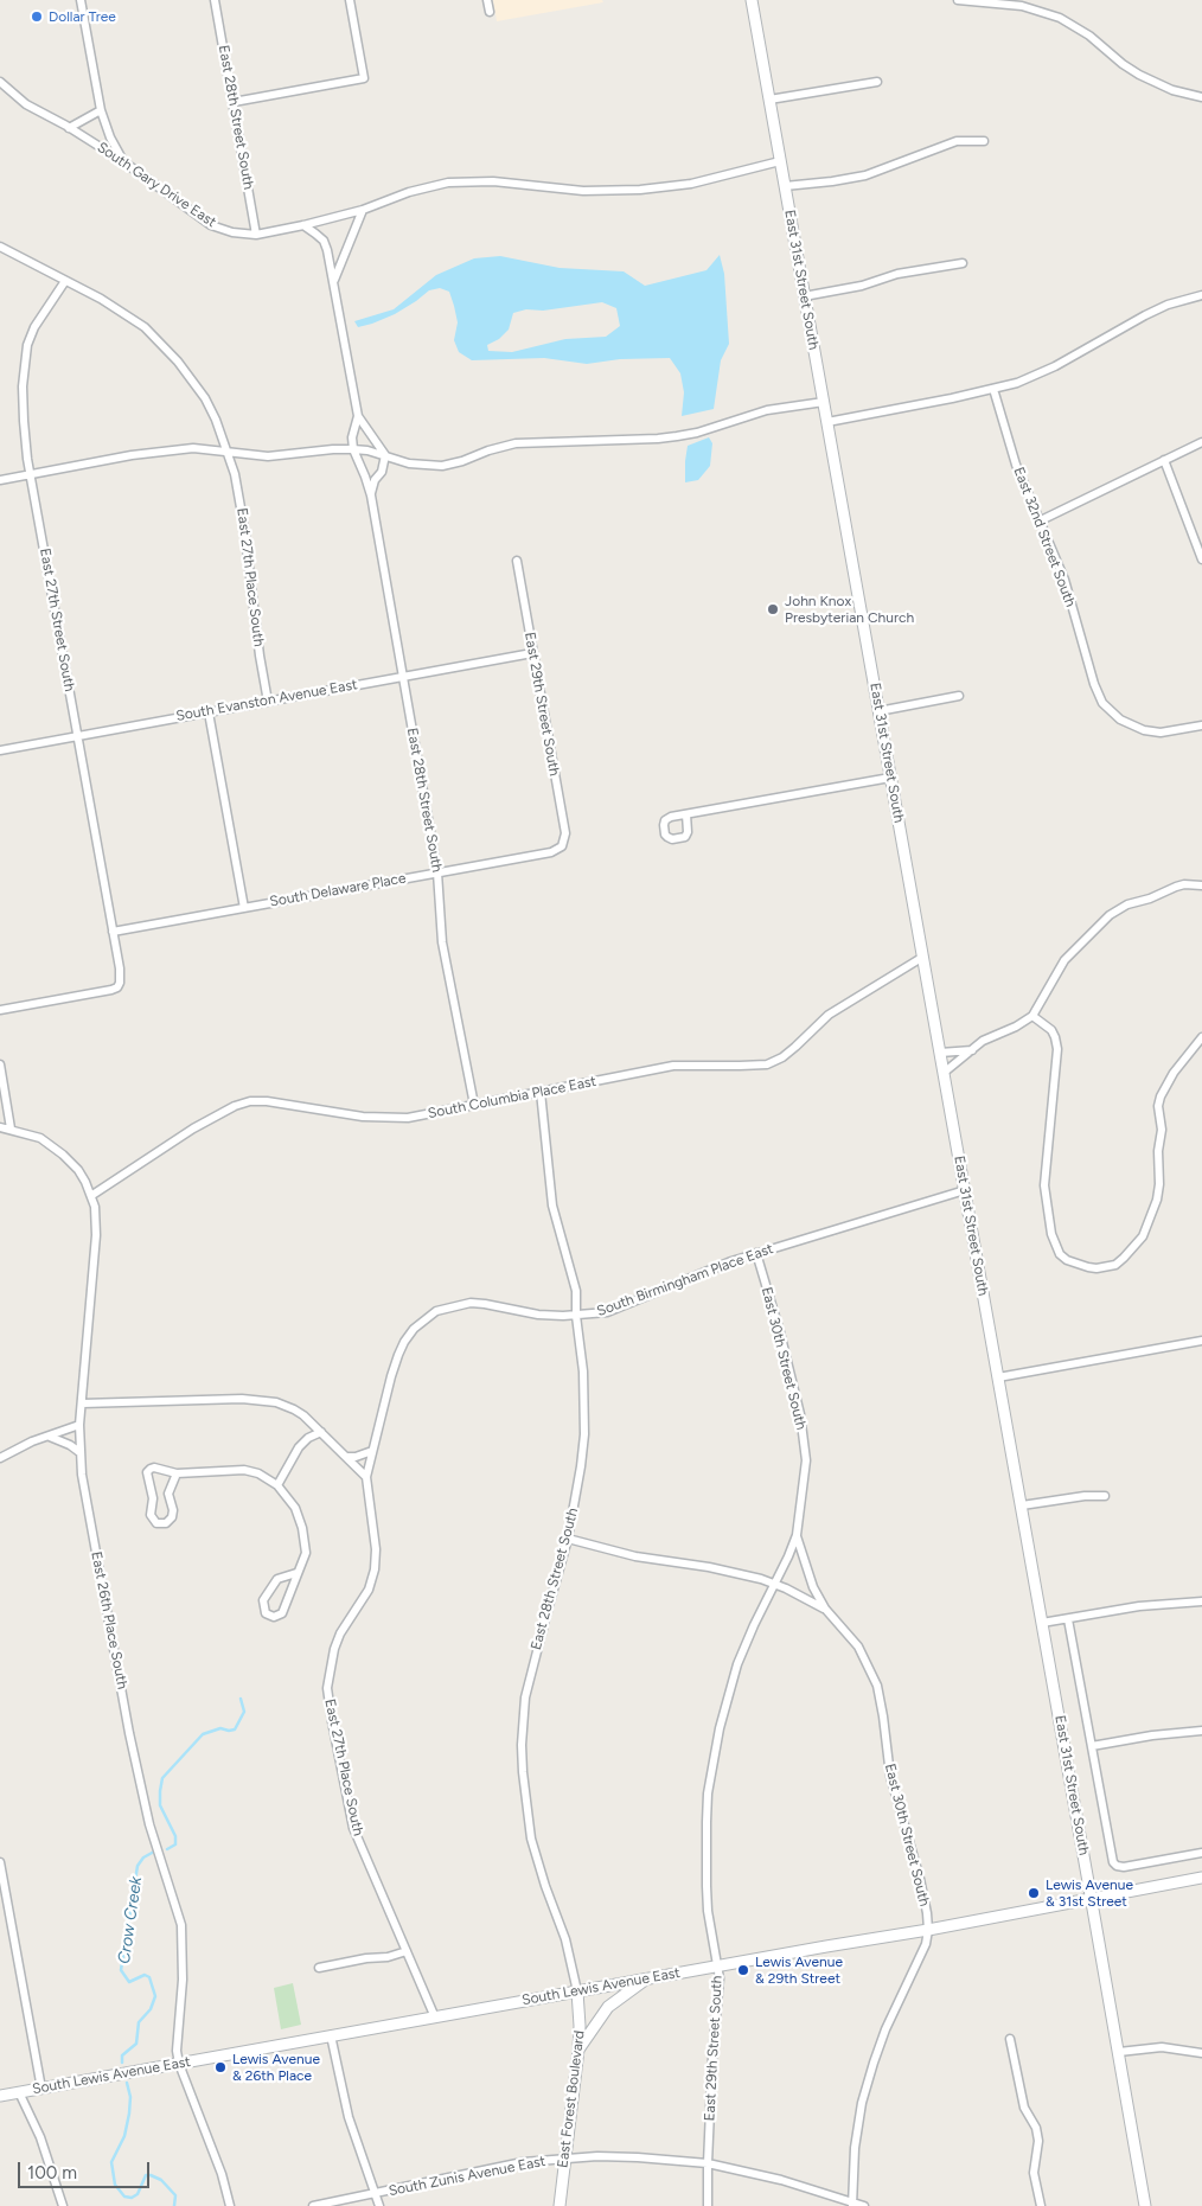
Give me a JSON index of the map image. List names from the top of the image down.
{
  "streets": {
    "main road": ["East 31st Street South", "South Lewis Avenue East", "East Forest Boulevard"],
    "street": [
      "East 28th Street South",
      "South Gary Drive East",
      "East 32nd Street South",
      "East 27th Place South",
      "East 27th Street South",
      "South Evanston Avenue East",
      "East 29th Street South",
      "South Delaware Place",
      "South Columbia Place East",
      "South Birmingham Place East",
      "East 30th Street South",
      "East 26th Place South",
      "South Zunis Avenue East"
    ]
  },
  "crossings": [
    ["East 28th Street South", "South Gary Drive East"],
    ["East 28th Street South", "South Evanston Avenue East"],
    ["East 28th Street South", "South Delaware Place"],
    ["East 28th Street South", "South Columbia Place East"],
    ["East 28th Street South", "South Birmingham Place East"],
    ["East 28th Street South", "South Lewis Avenue East"],
    ["East 28th Street South", "East Forest Boulevard"],
    ["South Gary Drive East", "East 31st Street South"],
    ["East 31st Street South", "South Columbia Place East"],
    ["East 31st Street South", "South Birmingham Place East"],
    ["East 31st Street South", "South Lewis Avenue East"],
    ["East 27th Place South", "East 27th Street South"],
    ["East 27th Place South", "South Evanston Avenue East"],
    ["East 27th Place South", "South Birmingham Place East"],
    ["East 27th Place South", "South Lewis Avenue East"],
    ["East 27th Street South", "South Evanston Avenue East"],
    ["East 27th Street South", "South Delaware Place"],
    ["South Evanston Avenue East", "East 29th Street South"],
    ["East 29th Street South", "South Delaware Place"],
    ["East 29th Street South", "East 30th Street South"],
    ["East 29th Street South", "South Lewis Avenue East"],
    ["East 29th Street South", "South Zunis Avenue East"],
    ["South Columbia Place East", "East 26th Place South"],
    ["South Birmingham Place East", "East 30th Street South"],
    ["East 30th Street South", "South Lewis Avenue East"],
    ["East 30th Street South", "South Zunis Avenue East"],
    ["East 26th Place South", "South Lewis Avenue East"],
    ["South Lewis Avenue East", "East Forest Boulevard"],
    ["East Forest Boulevard", "South Zunis Avenue East"]
  ],
  "water": ["Crow Creek"],
  "places": [
    "Dollar Tree",
    "John Knox Presbyterian Church",
    "Lewis Avenue & 31st Street",
    "Lewis Avenue & 29th Street",
    "Lewis Avenue & 26th Place"
  ],
  "scale_bar": "100 m"
}
